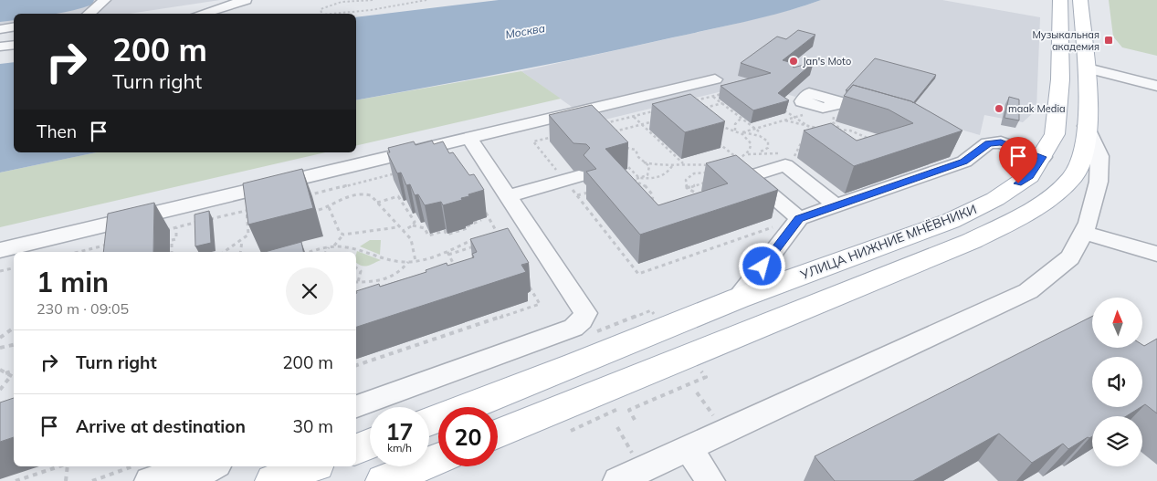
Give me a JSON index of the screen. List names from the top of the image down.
{
  "streets": {
    "main road": ["УЛИЦА НИЖНИЕ МНЁВНИКИ"]
  },
  "water": ["Москва"],
  "places": {
    "transit": ["Музыкальная академия"],
    "other": ["Jan's Moto", "maak Media"]
  },
  "north": "top",
  "page": {
    "turn": ["200 m", "Turn right"],
    "then": "Then",
    "heading": ["1 min", "230 m · 09:05"],
    "list": [
      {
        "name": "Turn right",
        "value": "200 m"
      },
      {
        "name": "Arrive at destination",
        "value": "30 m"
      }
    ],
    "speed": "17 km/h",
    "limit": "20"
  }
}
